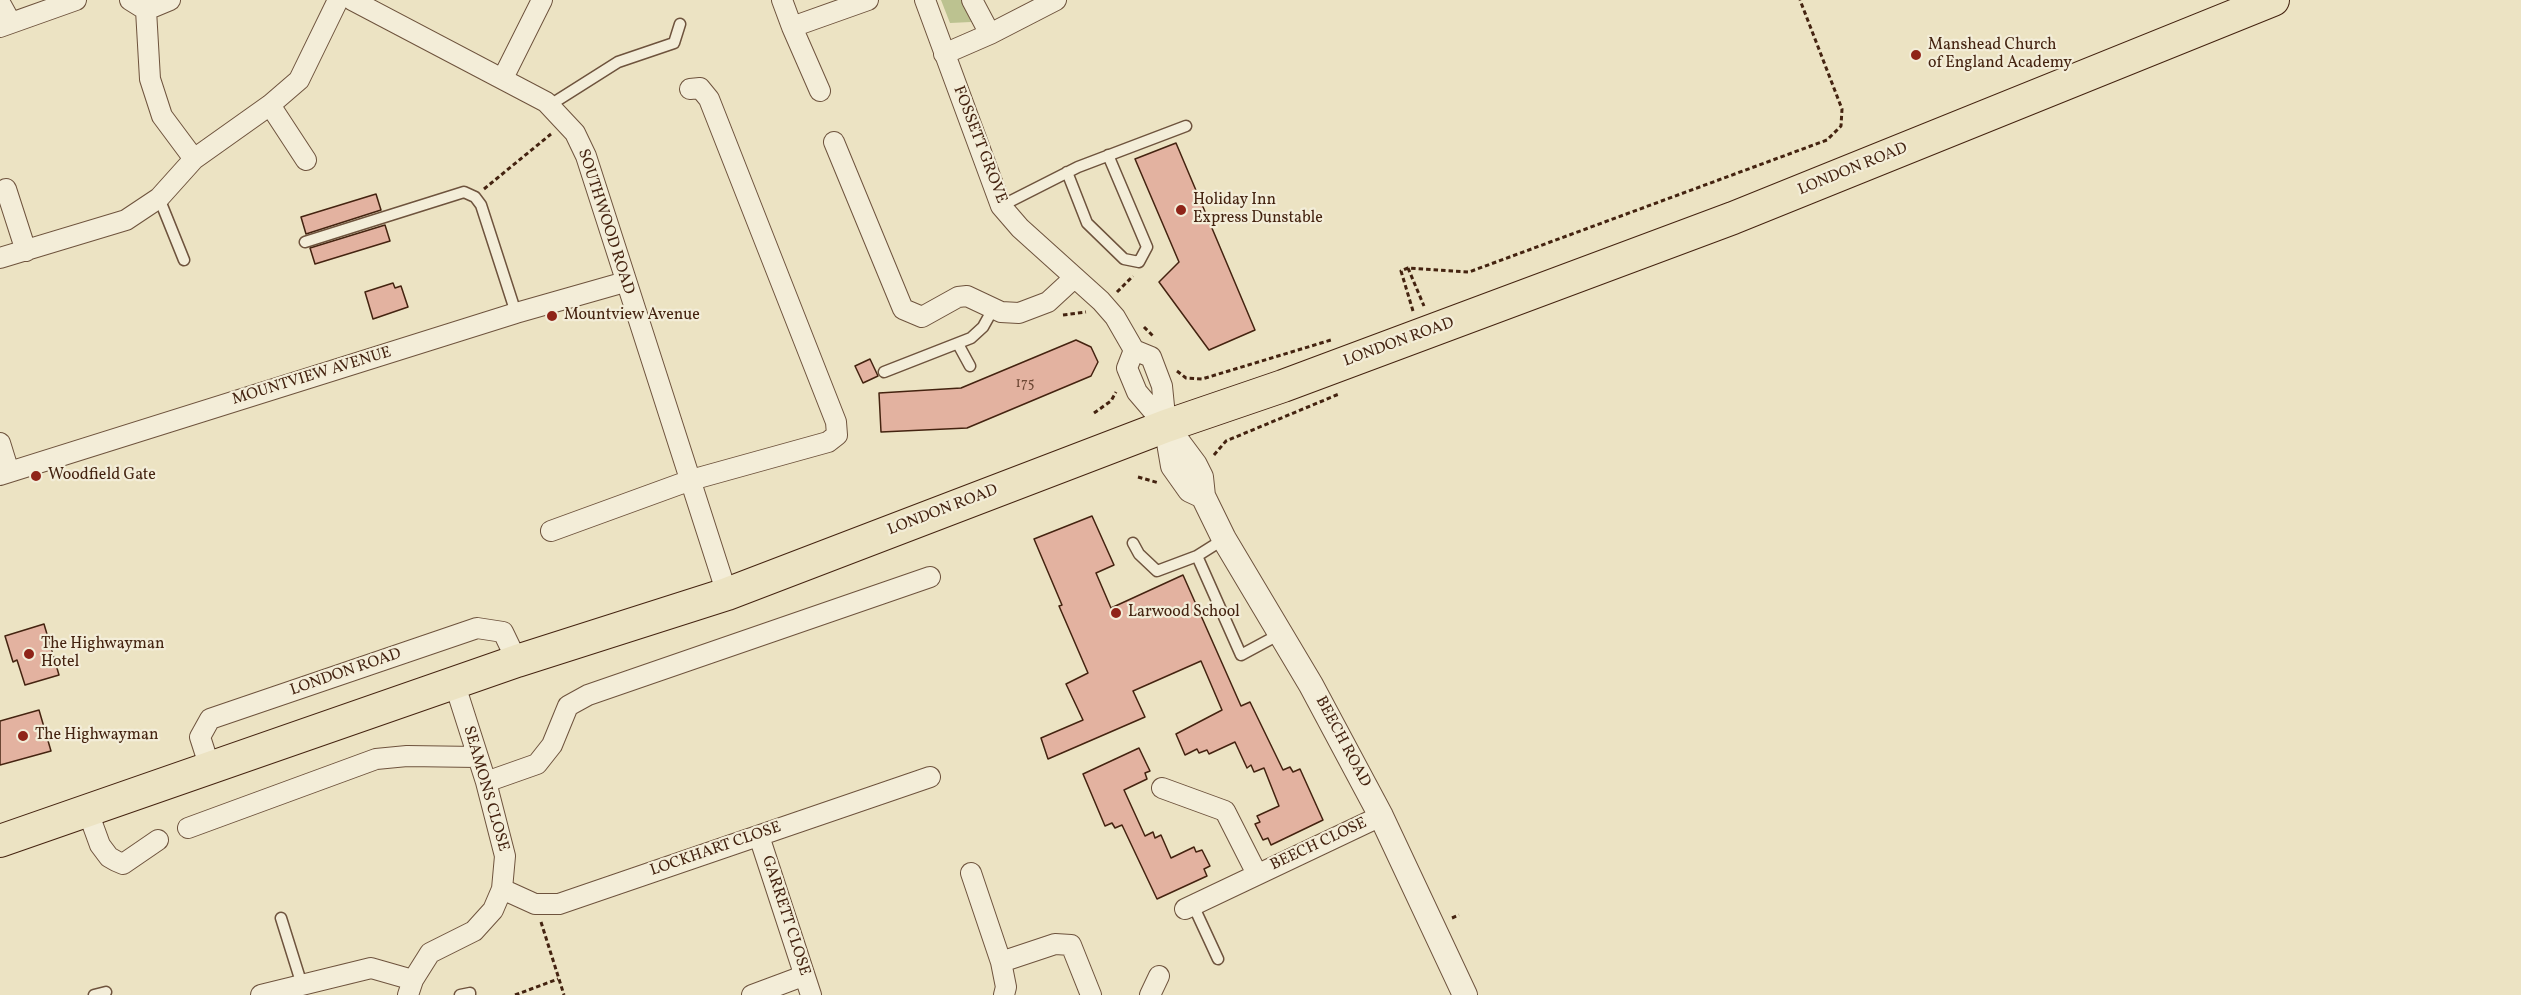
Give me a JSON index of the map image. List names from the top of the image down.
{
  "streets": {
    "main road": ["LONDON ROAD"],
    "street": [
      "FOSSETT GROVE",
      "SOUTHWOOD ROAD",
      "MOUNTVIEW AVENUE",
      "BEECH ROAD",
      "SEAMONS CLOSE",
      "BEECH CLOSE",
      "LOCKHART CLOSE",
      "GARRETT CLOSE"
    ]
  },
  "crossings": [
    ["FOSSETT GROVE", "LONDON ROAD"],
    ["FOSSETT GROVE", "BEECH ROAD"],
    ["LONDON ROAD", "SOUTHWOOD ROAD"],
    ["LONDON ROAD", "BEECH ROAD"],
    ["LONDON ROAD", "SEAMONS CLOSE"],
    ["SOUTHWOOD ROAD", "MOUNTVIEW AVENUE"],
    ["BEECH ROAD", "BEECH CLOSE"],
    ["SEAMONS CLOSE", "LOCKHART CLOSE"],
    ["LOCKHART CLOSE", "GARRETT CLOSE"]
  ],
  "places": [
    "Manshead Church of England Academy",
    "Holiday Inn Express Dunstable",
    "Mountview Avenue",
    "Woodfield Gate",
    "Larwood School",
    "The Highwayman Hotel",
    "The Highwayman"
  ],
  "house_numbers": ["175"]
}
